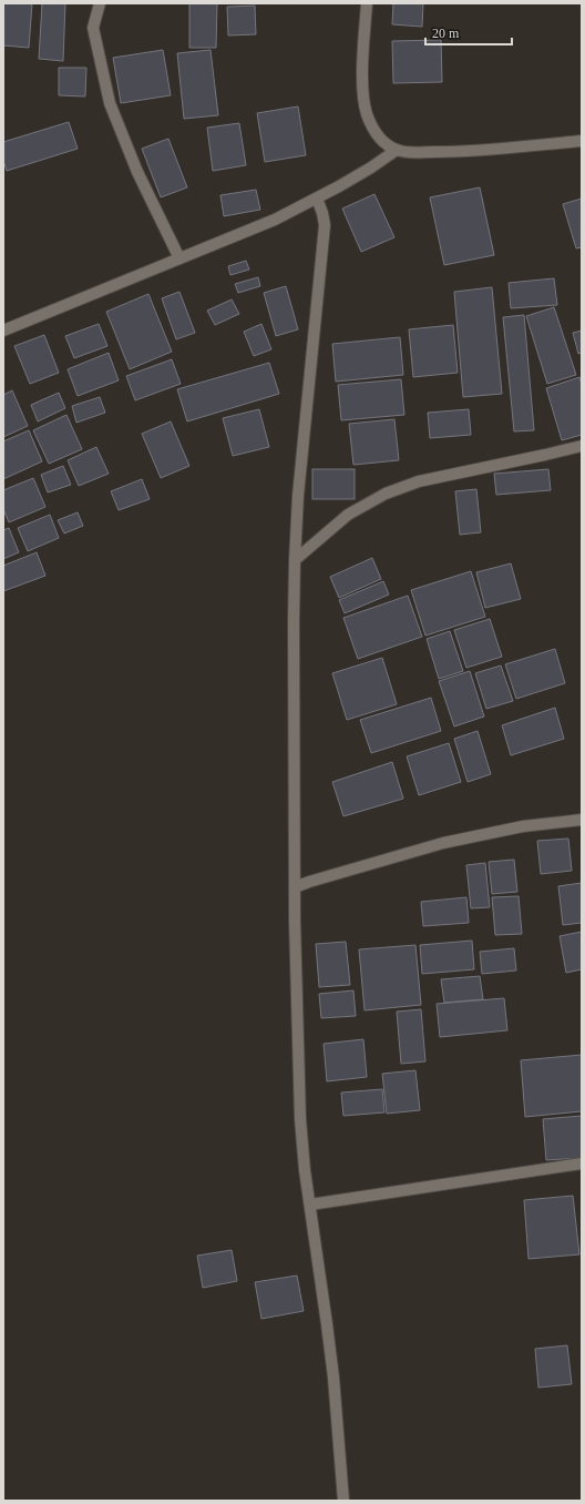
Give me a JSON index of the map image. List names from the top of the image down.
{
  "scale_bar": "20 m"
}
